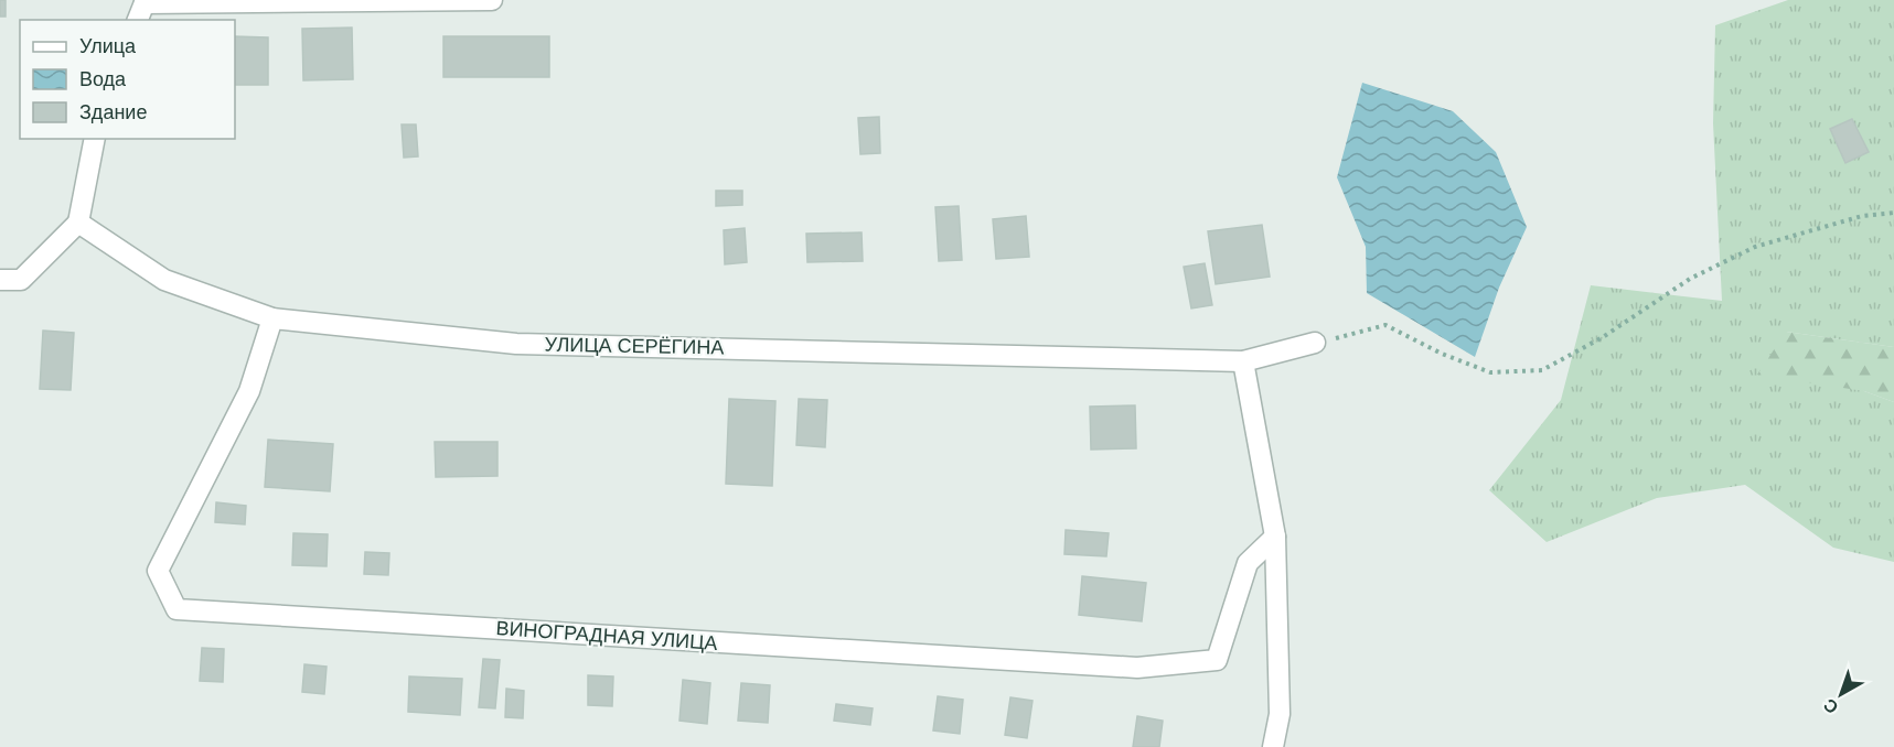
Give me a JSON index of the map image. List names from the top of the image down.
{
  "streets": {
    "street": ["УЛИЦА СЕРЁГИНА", "ВИНОГРАДНАЯ УЛИЦА"]
  },
  "crossings": [
    ["УЛИЦА СЕРЁГИНА", "ВИНОГРАДНАЯ УЛИЦА"]
  ],
  "legend": ["Улица", "Вода", "Здание"],
  "north": "bottom left"
}
